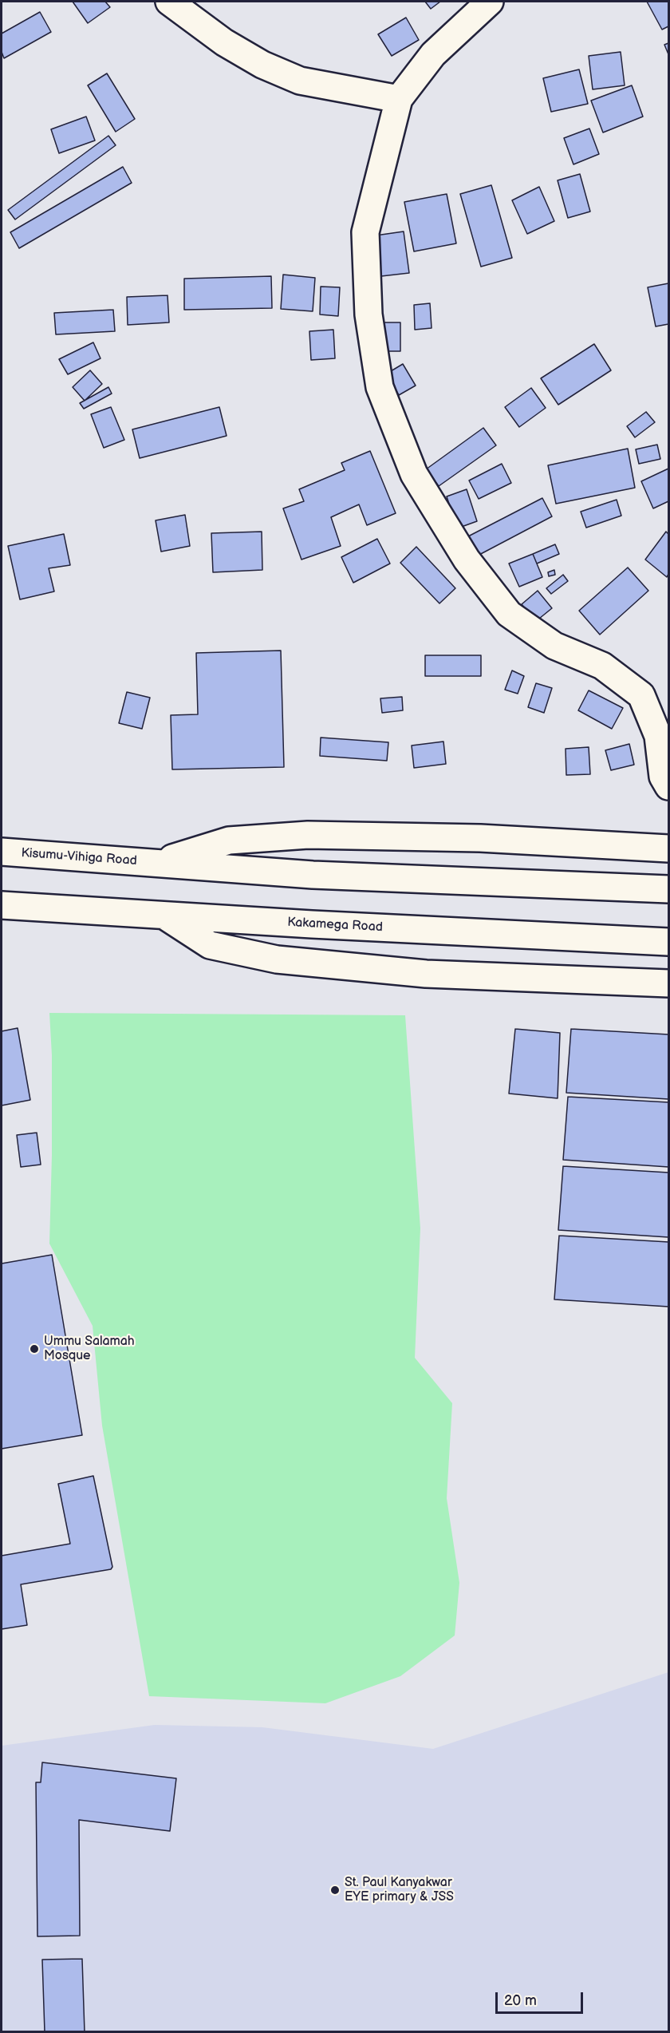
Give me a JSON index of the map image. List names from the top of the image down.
{
  "streets": {
    "main road": ["Kisumu-Vihiga Road", "Kakamega Road"]
  },
  "places": ["Ummu Salamah Mosque", "St. Paul Kanyakwar EYE primary & JSS"],
  "scale_bar": "20 m"
}
